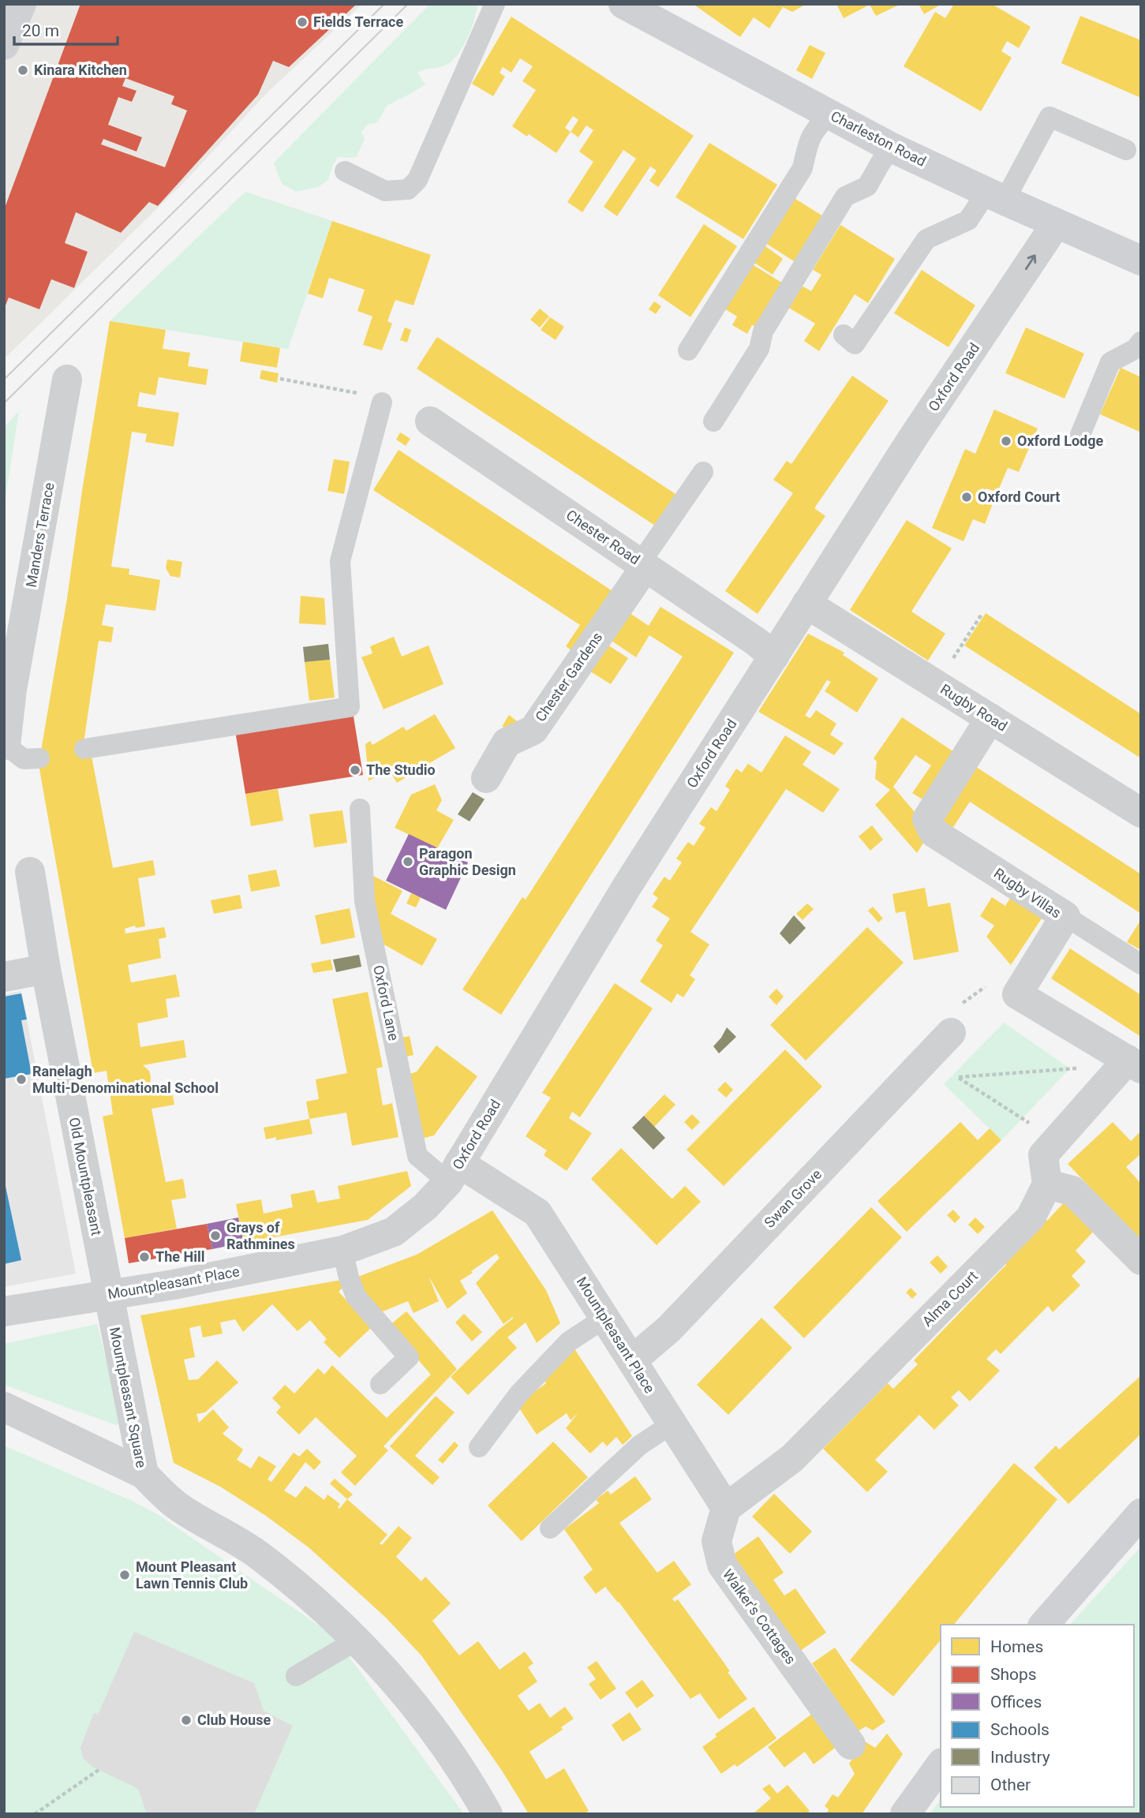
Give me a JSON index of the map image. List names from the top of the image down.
{
  "streets": {
    "street": [
      "Charleston Road",
      "Oxford Road",
      "Manders Terrace",
      "Chester Road",
      "Chester Gardens",
      "Rugby Road",
      "Rugby Villas",
      "Old Mountpleasant",
      "Swan Grove",
      "Mountpleasant Place",
      "Alma Court",
      "Mountpleasant Square",
      "Walker's Cottages"
    ],
    "lane": ["Oxford Lane"]
  },
  "crossings": [
    ["Charleston Road", "Oxford Road"],
    ["Oxford Road", "Chester Road"],
    ["Oxford Road", "Rugby Road"],
    ["Oxford Road", "Oxford Lane"],
    ["Oxford Road", "Mountpleasant Place"],
    ["Chester Road", "Chester Gardens"],
    ["Rugby Road", "Rugby Villas"],
    ["Oxford Lane", "Mountpleasant Place"],
    ["Old Mountpleasant", "Mountpleasant Place"],
    ["Old Mountpleasant", "Mountpleasant Square"],
    ["Swan Grove", "Mountpleasant Place"],
    ["Mountpleasant Place", "Mountpleasant Square"],
    ["Alma Court", "Walker's Cottages"]
  ],
  "one_way": ["Oxford Road"],
  "places": [
    "Fields Terrace",
    "Kinara Kitchen",
    "Oxford Lodge",
    "Oxford Court",
    "The Studio",
    "Paragon Graphic Design",
    "Ranelagh Multi-Denominational School",
    "Grays of Rathmines",
    "The Hill",
    "Mount Pleasant Lawn Tennis Club",
    "Club House"
  ],
  "legend": [
    "Homes",
    "Shops",
    "Offices",
    "Schools",
    "Industry",
    "Other"
  ],
  "scale_bar": "20 m"
}
